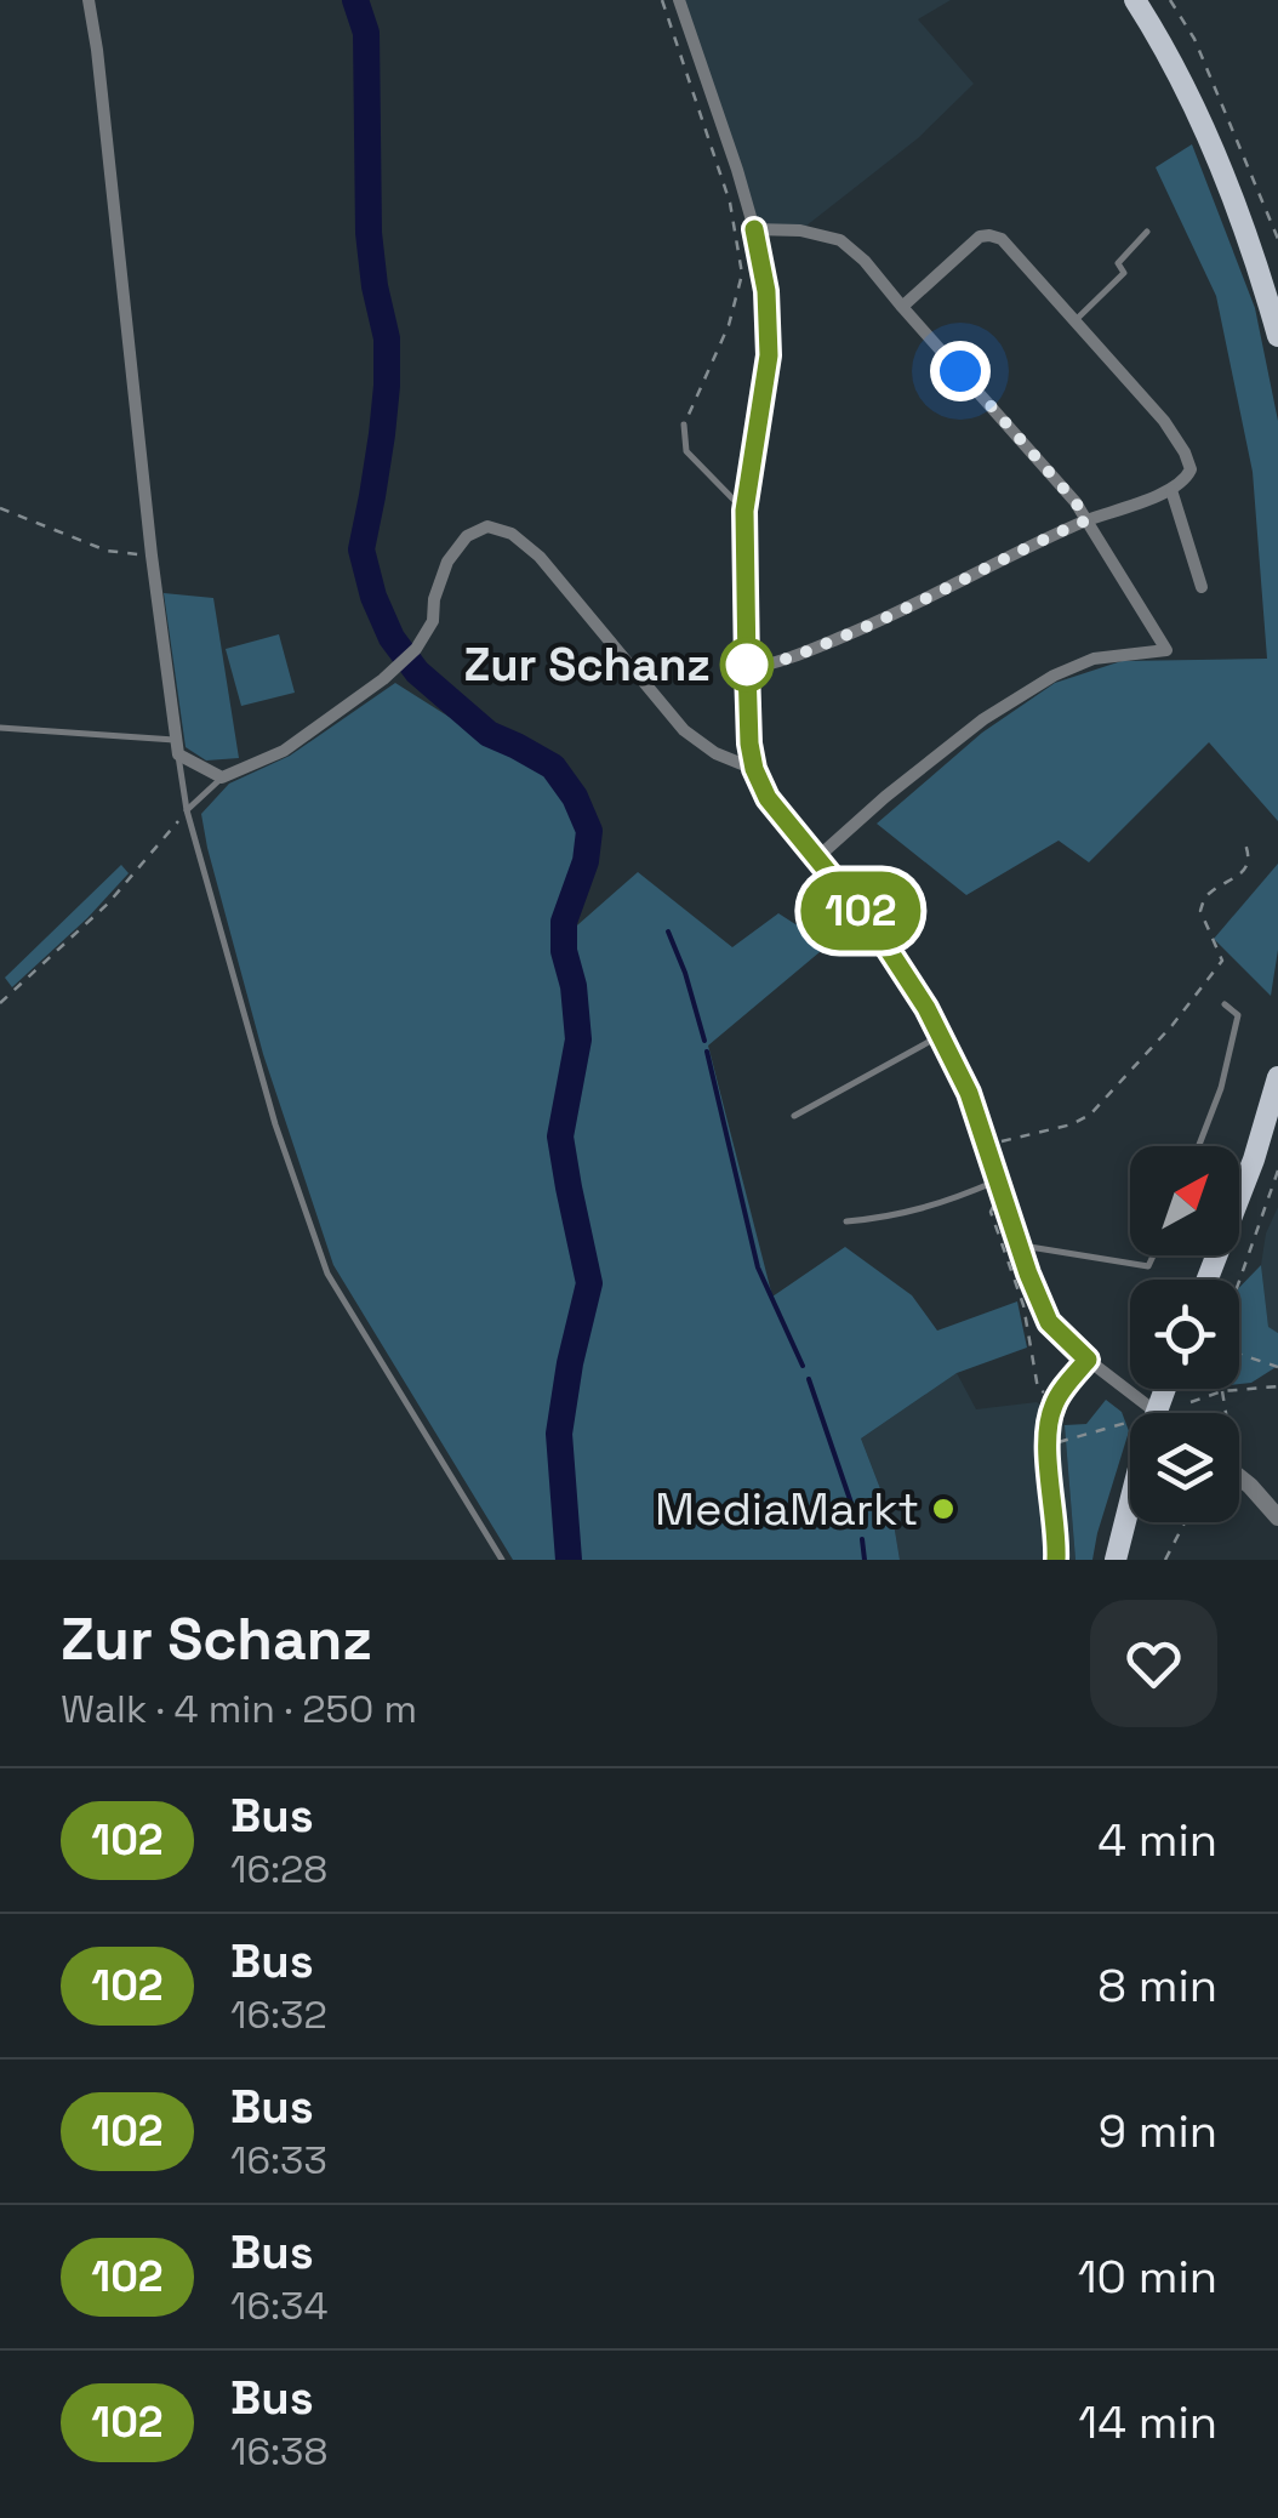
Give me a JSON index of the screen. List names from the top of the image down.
{
  "places": ["Zur Schanz", "MediaMarkt"],
  "lines": ["bus line 102"],
  "north": "top right",
  "page": {
    "on_map": "102",
    "heading": ["Zur Schanz", "Walk · 4 min · 250 m"],
    "list": [
      {
        "mark": "102",
        "name": "Bus",
        "note": "16:28",
        "value": "4 min"
      },
      {
        "mark": "102",
        "name": "Bus",
        "note": "16:32",
        "value": "8 min"
      },
      {
        "mark": "102",
        "name": "Bus",
        "note": "16:33",
        "value": "9 min"
      },
      {
        "mark": "102",
        "name": "Bus",
        "note": "16:34",
        "value": "10 min"
      },
      {
        "mark": "102",
        "name": "Bus",
        "note": "16:38",
        "value": "14 min"
      }
    ]
  }
}
